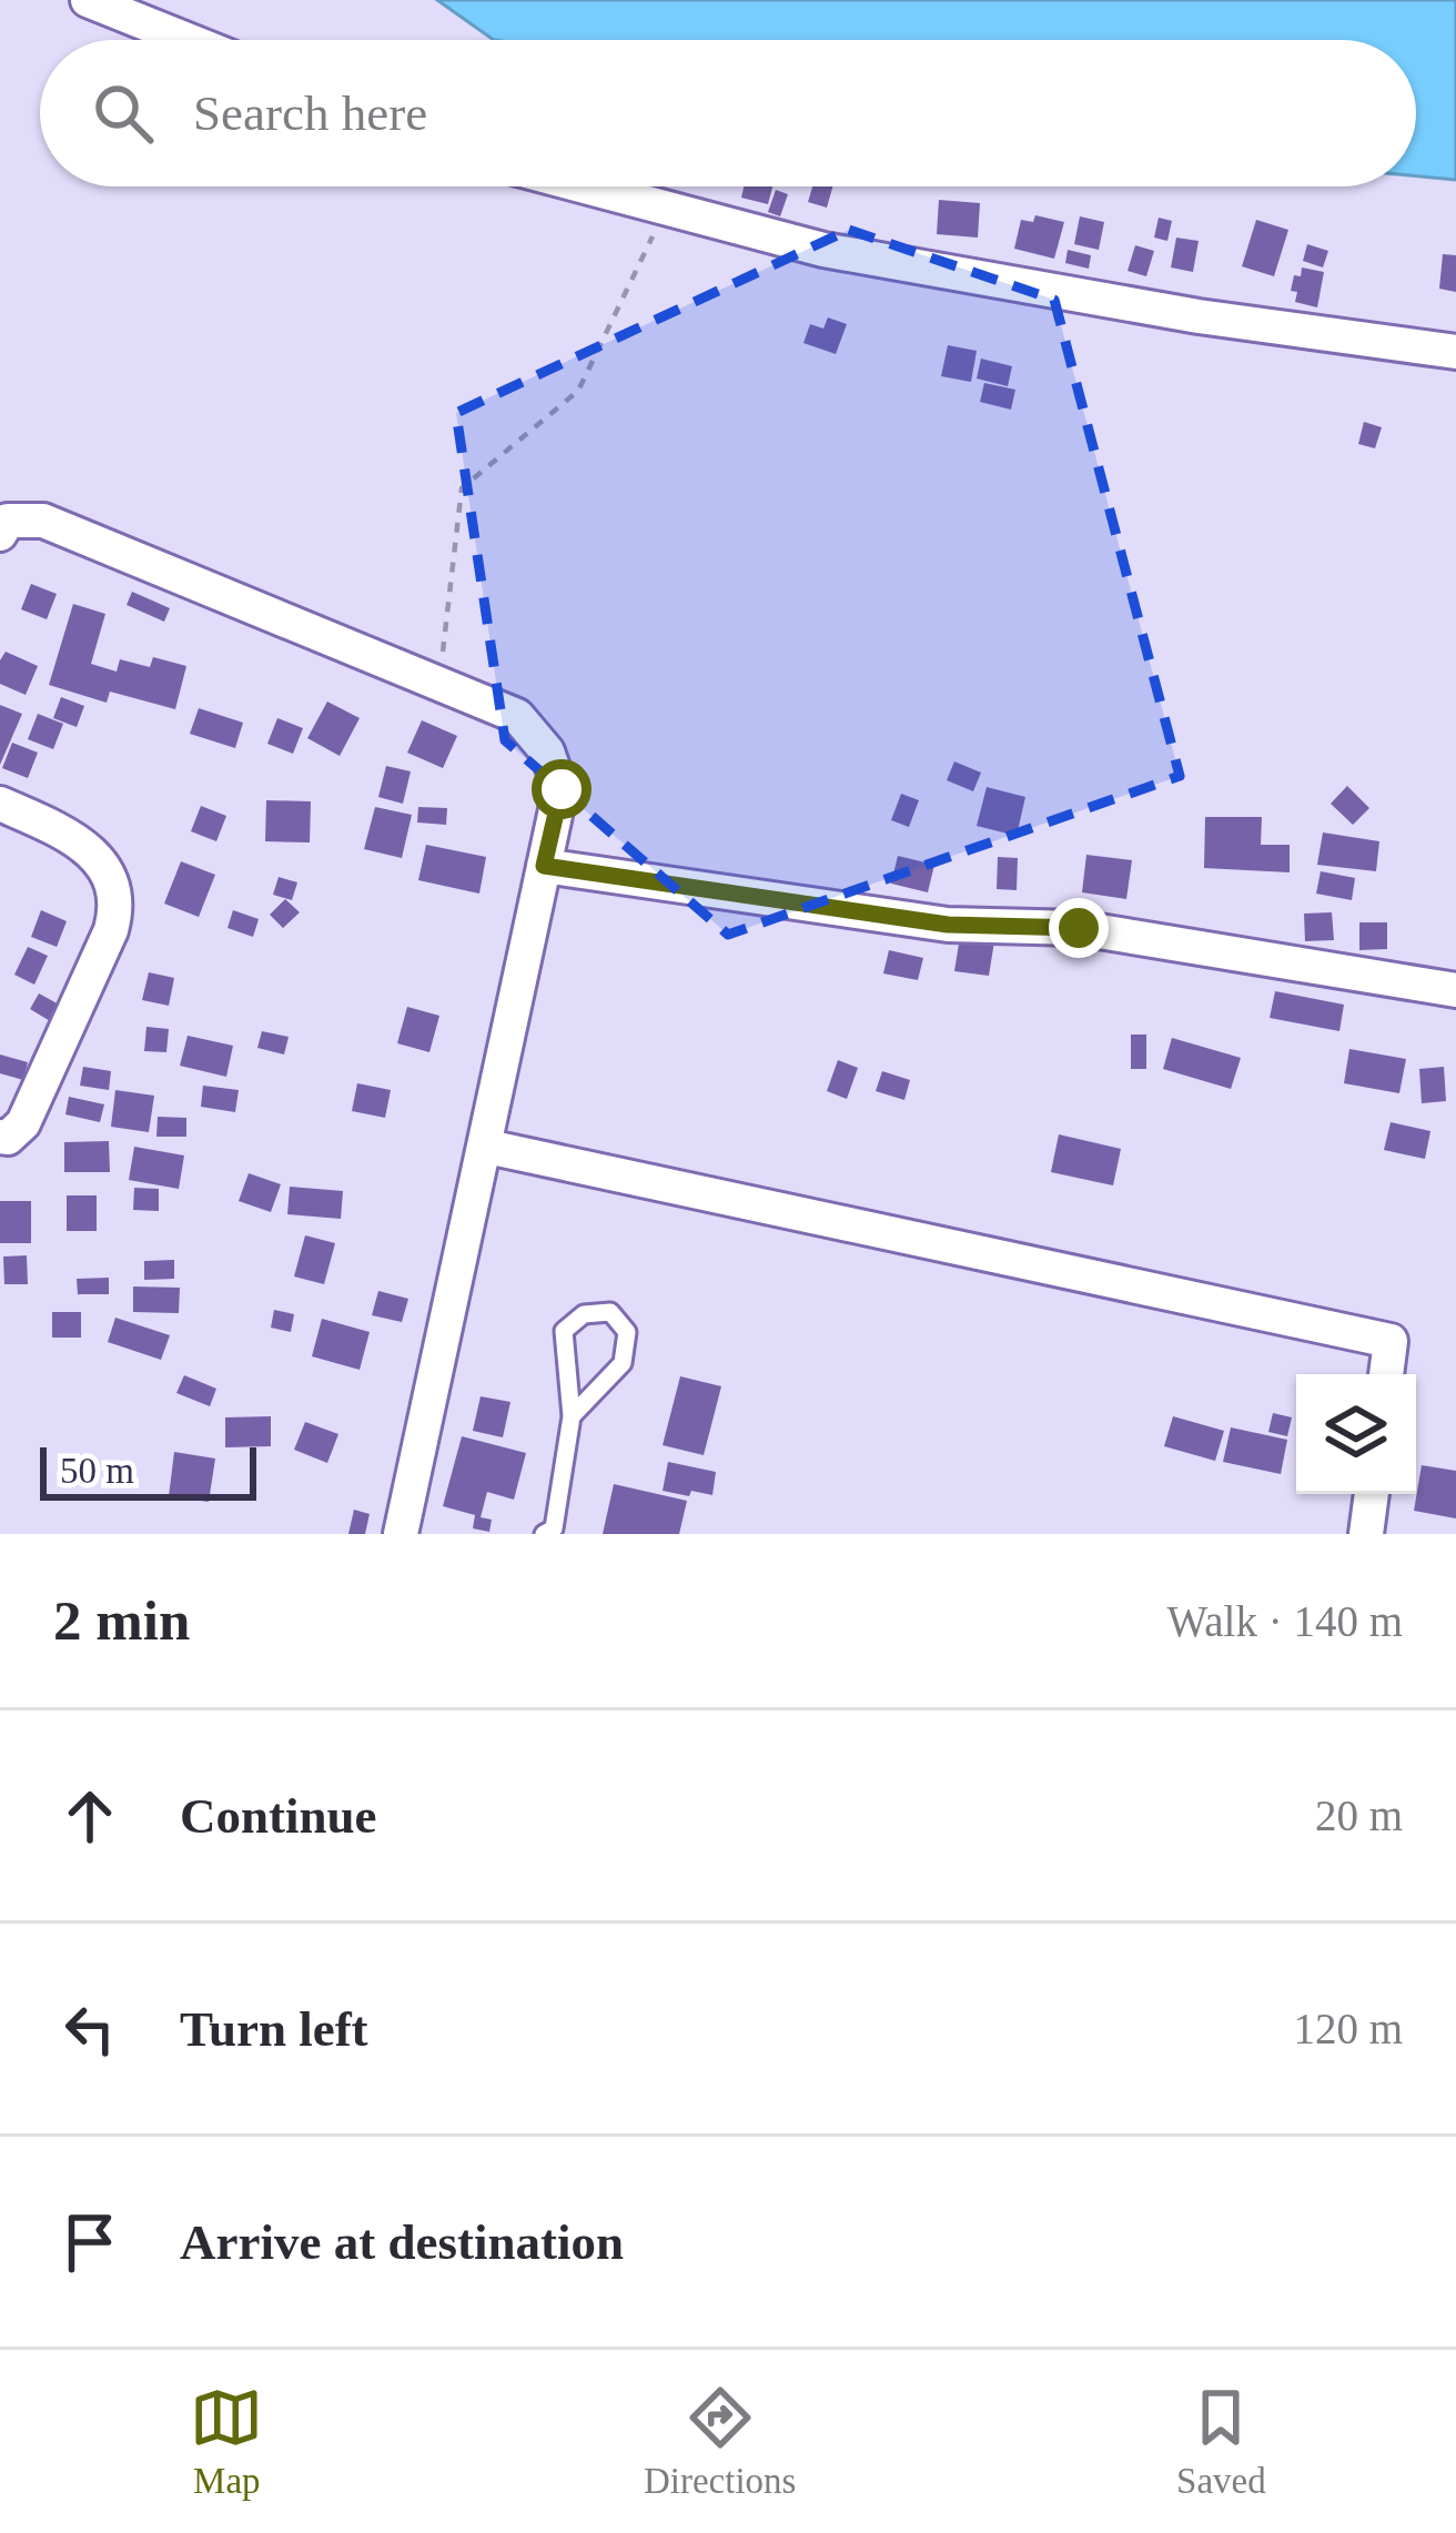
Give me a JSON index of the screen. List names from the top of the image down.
{
  "scale_bar": "50 m",
  "page": {
    "search": "Search here",
    "scale": "50 m",
    "heading": ["2 min", "Walk · 140 m"],
    "list": [
      ["Continue", "20 m"],
      ["Turn left", "120 m"],
      "Arrive at destination"
    ],
    "nav": ["Map", "Directions", "Saved"]
  }
}
